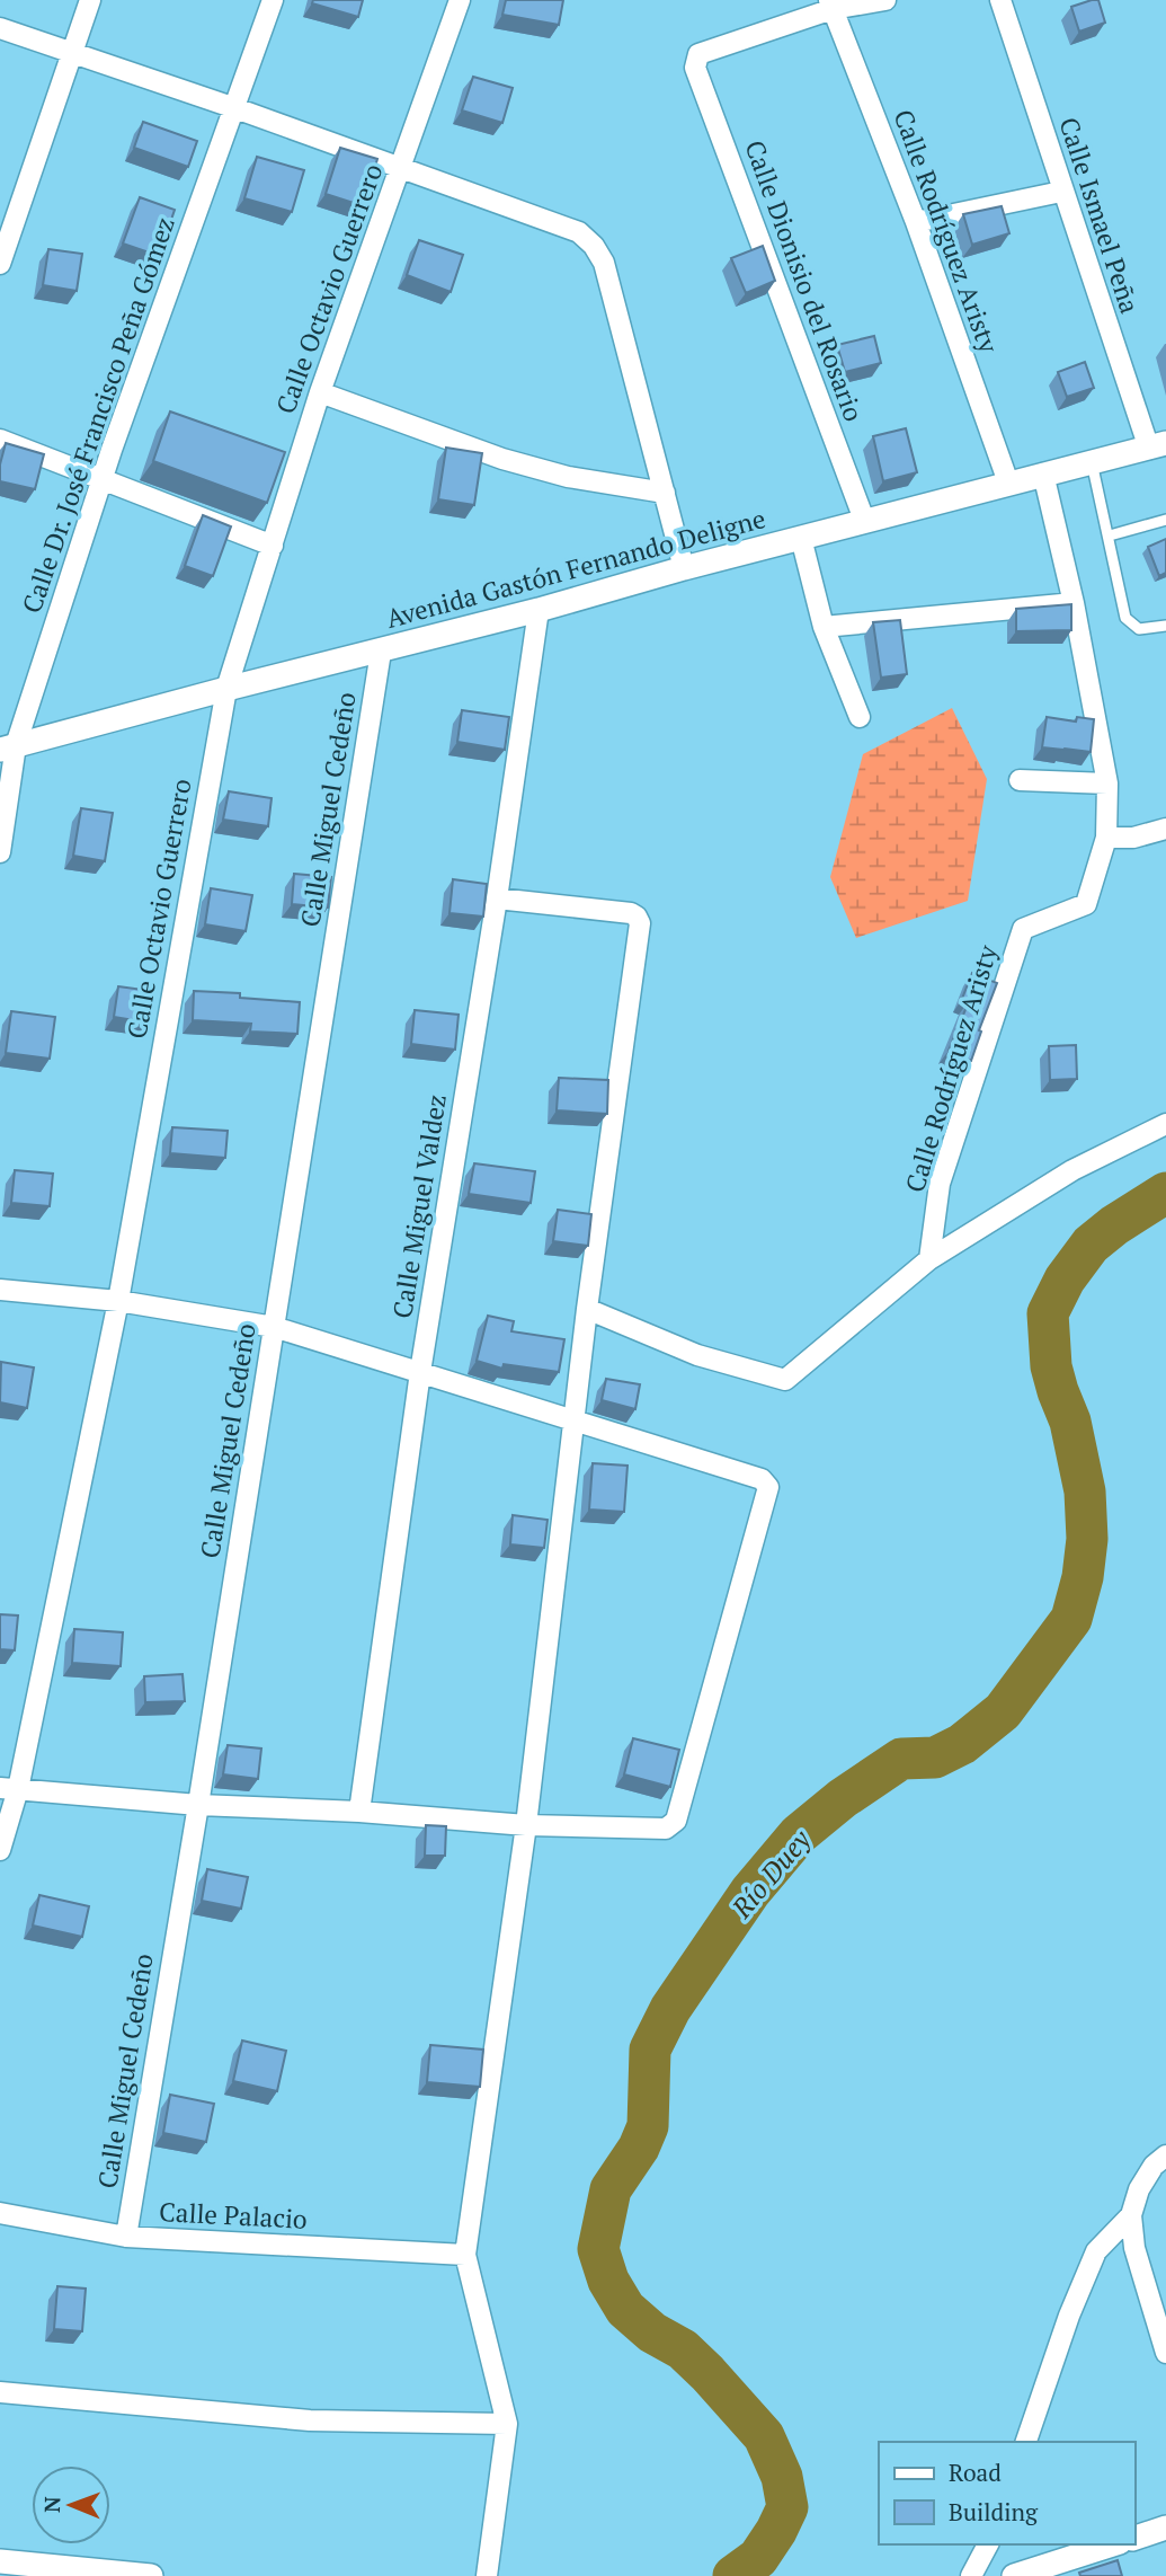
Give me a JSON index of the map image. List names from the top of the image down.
{
  "streets": {
    "street": [
      "Calle Ismael Peña",
      "Calle Rodríguez Aristy",
      "Calle Dionisio del Rosario",
      "Calle Octavio Guerrero",
      "Calle Dr. José Francisco Peña Gómez",
      "Avenida Gastón Fernando Deligne",
      "Calle Miguel Cedeño",
      "Calle Miguel Valdez",
      "Calle Palacio"
    ]
  },
  "crossings": [
    ["Calle Ismael Peña", "Avenida Gastón Fernando Deligne"],
    ["Calle Rodríguez Aristy", "Calle Dionisio del Rosario"],
    ["Calle Rodríguez Aristy", "Avenida Gastón Fernando Deligne"],
    ["Calle Dionisio del Rosario", "Avenida Gastón Fernando Deligne"],
    ["Calle Octavio Guerrero", "Avenida Gastón Fernando Deligne"],
    ["Calle Dr. José Francisco Peña Gómez", "Avenida Gastón Fernando Deligne"],
    ["Avenida Gastón Fernando Deligne", "Calle Miguel Cedeño"],
    ["Avenida Gastón Fernando Deligne", "Calle Miguel Valdez"],
    ["Calle Miguel Cedeño", "Calle Palacio"]
  ],
  "water": ["Río Duey"],
  "legend": ["Road", "Building"],
  "north": "left"
}
